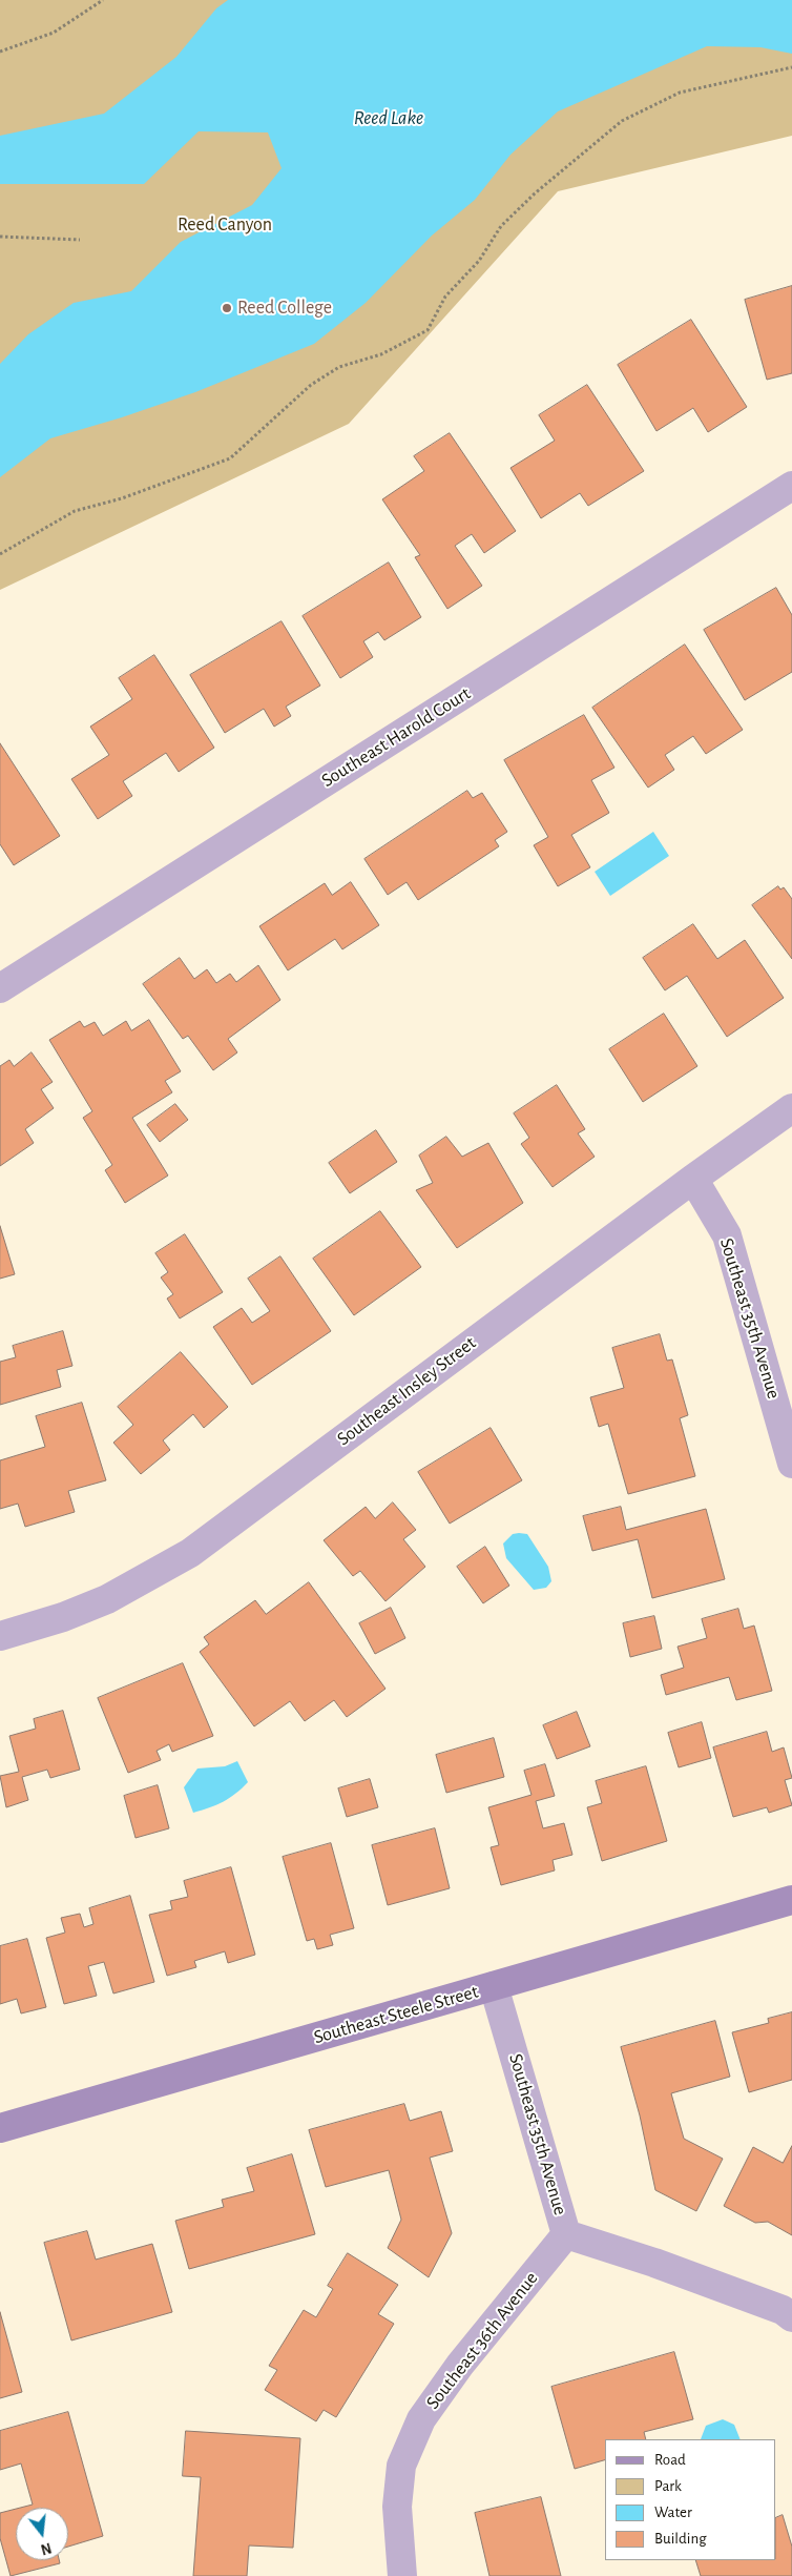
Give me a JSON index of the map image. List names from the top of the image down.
{
  "streets": {
    "street": [
      "Southeast Harold Court",
      "Southeast 35th Avenue",
      "Southeast Insley Street",
      "Southeast Steele Street",
      "Southeast 36th Avenue"
    ]
  },
  "crossings": [
    ["Southeast 35th Avenue", "Southeast Insley Street"],
    ["Southeast 35th Avenue", "Southeast Steele Street"],
    ["Southeast 35th Avenue", "Southeast 36th Avenue"]
  ],
  "water": ["Reed Lake"],
  "parks": ["Reed Canyon"],
  "places": ["Reed College"],
  "legend": [
    "Road",
    "Park",
    "Water",
    "Building"
  ],
  "north": "bottom"
}
